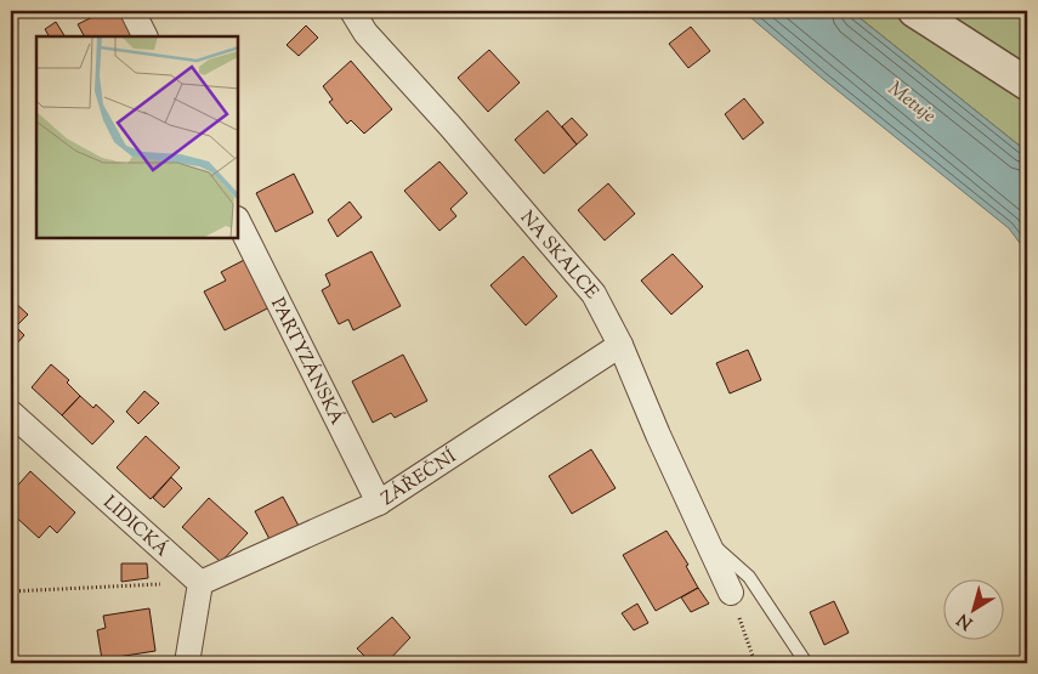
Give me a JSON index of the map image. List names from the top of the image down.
{
  "streets": {
    "street": [
      "NA SKALCE",
      "PARTYZÁNSKÁ",
      "ZÁŘEČNÍ",
      "LIDICKÁ"
    ]
  },
  "crossings": [
    ["NA SKALCE", "ZÁŘEČNÍ"],
    ["PARTYZÁNSKÁ", "ZÁŘEČNÍ"],
    ["ZÁŘEČNÍ", "LIDICKÁ"]
  ],
  "water": ["Metuje"],
  "north": "bottom left"
}
